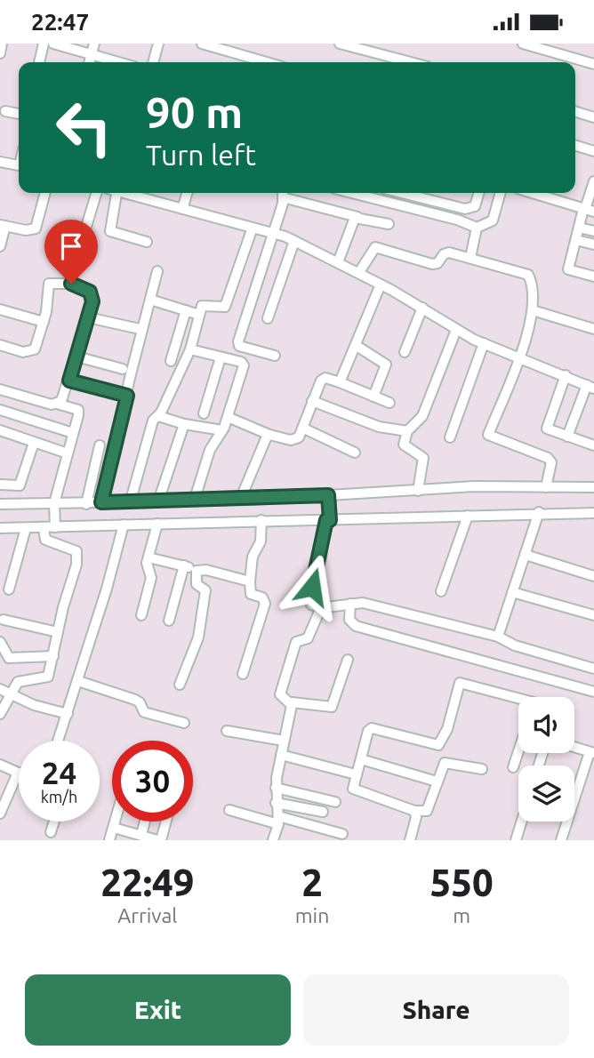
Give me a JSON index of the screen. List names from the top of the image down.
{
  "page": {
    "status": "22:47",
    "turn": ["90 m", "Turn left"],
    "speed": "24 km/h",
    "limit": "30",
    "eta": [
      "22:49",
      "Arrival",
      "2",
      "min",
      "550",
      "m"
    ],
    "buttons": ["Exit", "Share"]
  }
}
